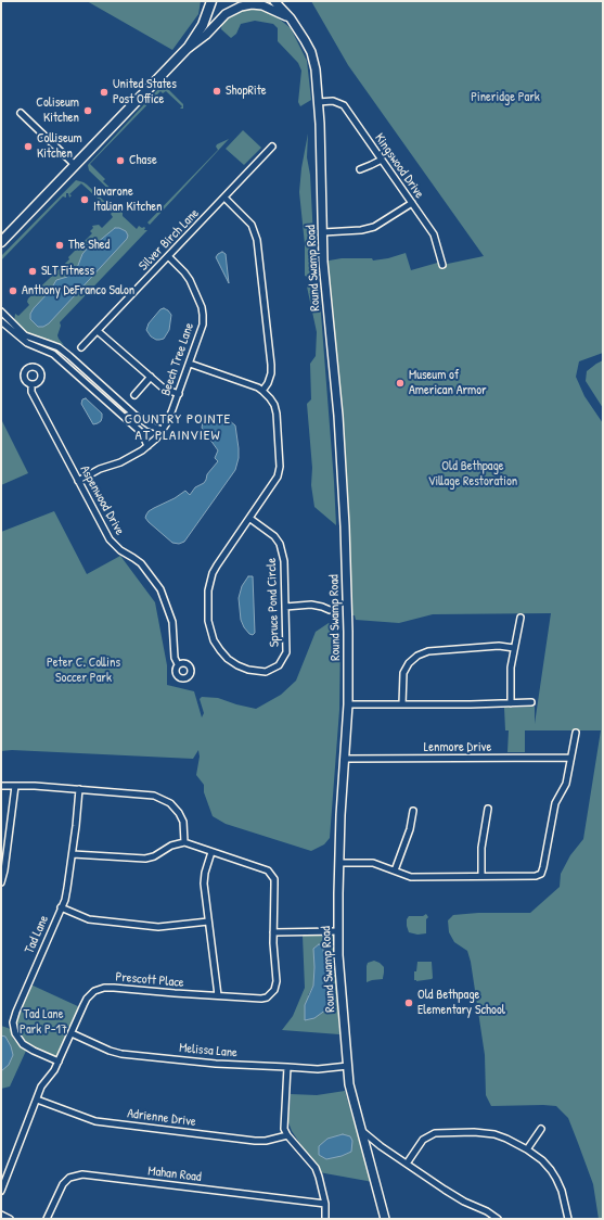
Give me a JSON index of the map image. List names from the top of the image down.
{
  "streets": {
    "main road": ["Round Swamp Road"],
    "street": [
      "Kingswood Drive",
      "Silver Birch Lane",
      "Beech Tree Lane",
      "Aspenwood Drive",
      "Spruce Pond Circle",
      "Lenmore Drive",
      "Tad Lane",
      "Prescott Place",
      "Melissa Lane",
      "Adrienne Drive",
      "Mahan Road"
    ]
  },
  "crossings": [
    ["Kingswood Drive", "Round Swamp Road"],
    ["Silver Birch Lane", "Beech Tree Lane"],
    ["Round Swamp Road", "Lenmore Drive"],
    ["Round Swamp Road", "Melissa Lane"],
    ["Beech Tree Lane", "Aspenwood Drive"],
    ["Beech Tree Lane", "Spruce Pond Circle"],
    ["Tad Lane", "Prescott Place"],
    ["Prescott Place", "Melissa Lane"],
    ["Prescott Place", "Adrienne Drive"]
  ],
  "districts": ["COUNTRY POINTE AT PLAINVIEW"],
  "parks": [
    "Pineridge Park",
    "Old Bethpage Village Restoration",
    "Peter C. Collins Soccer Park",
    "Tad Lane Park P-17"
  ],
  "places": [
    "ShopRite",
    "United States Post Office",
    "Coliseum Kitchen",
    "Colliseum Kitchen",
    "Chase",
    "Iavarone Italian Kitchen",
    "The Shed",
    "SLT Fitness",
    "Anthony DeFranco Salon",
    "Museum of American Armor",
    "Old Bethpage Elementary School"
  ]
}
